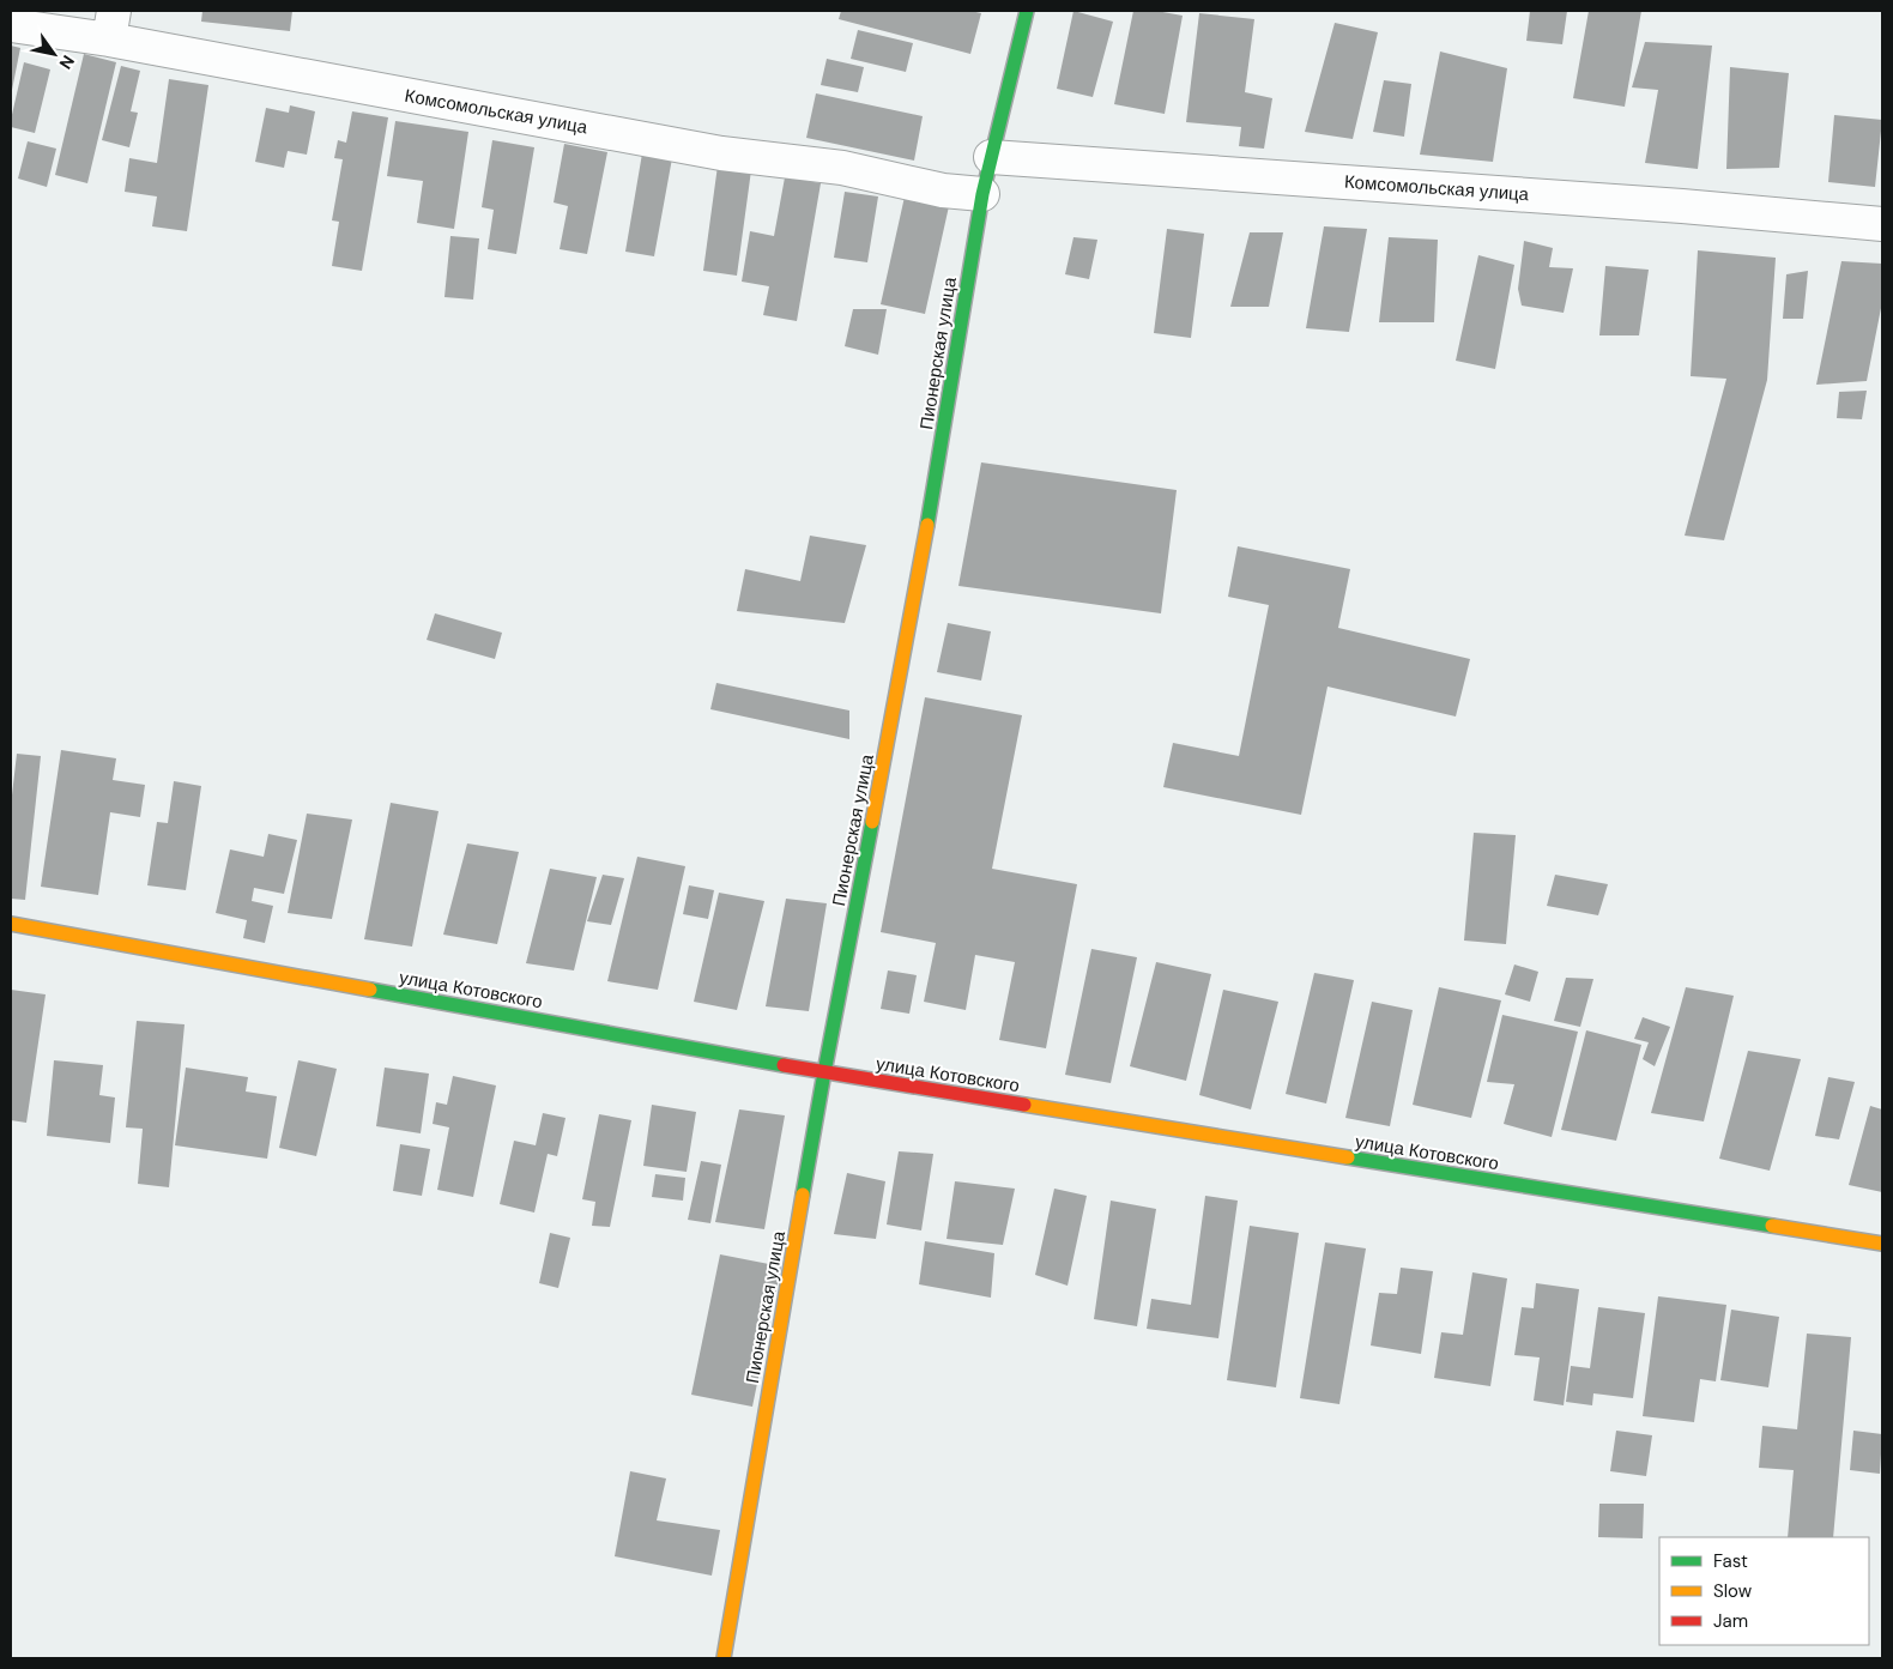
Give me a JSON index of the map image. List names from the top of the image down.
{
  "streets": {
    "street": ["Комсомольская улица", "Пионерская улица", "улица Котовского"]
  },
  "crossings": [
    ["Комсомольская улица", "Пионерская улица"],
    ["Пионерская улица", "улица Котовского"]
  ],
  "legend": ["Fast", "Slow", "Jam"],
  "north": "bottom right"
}
